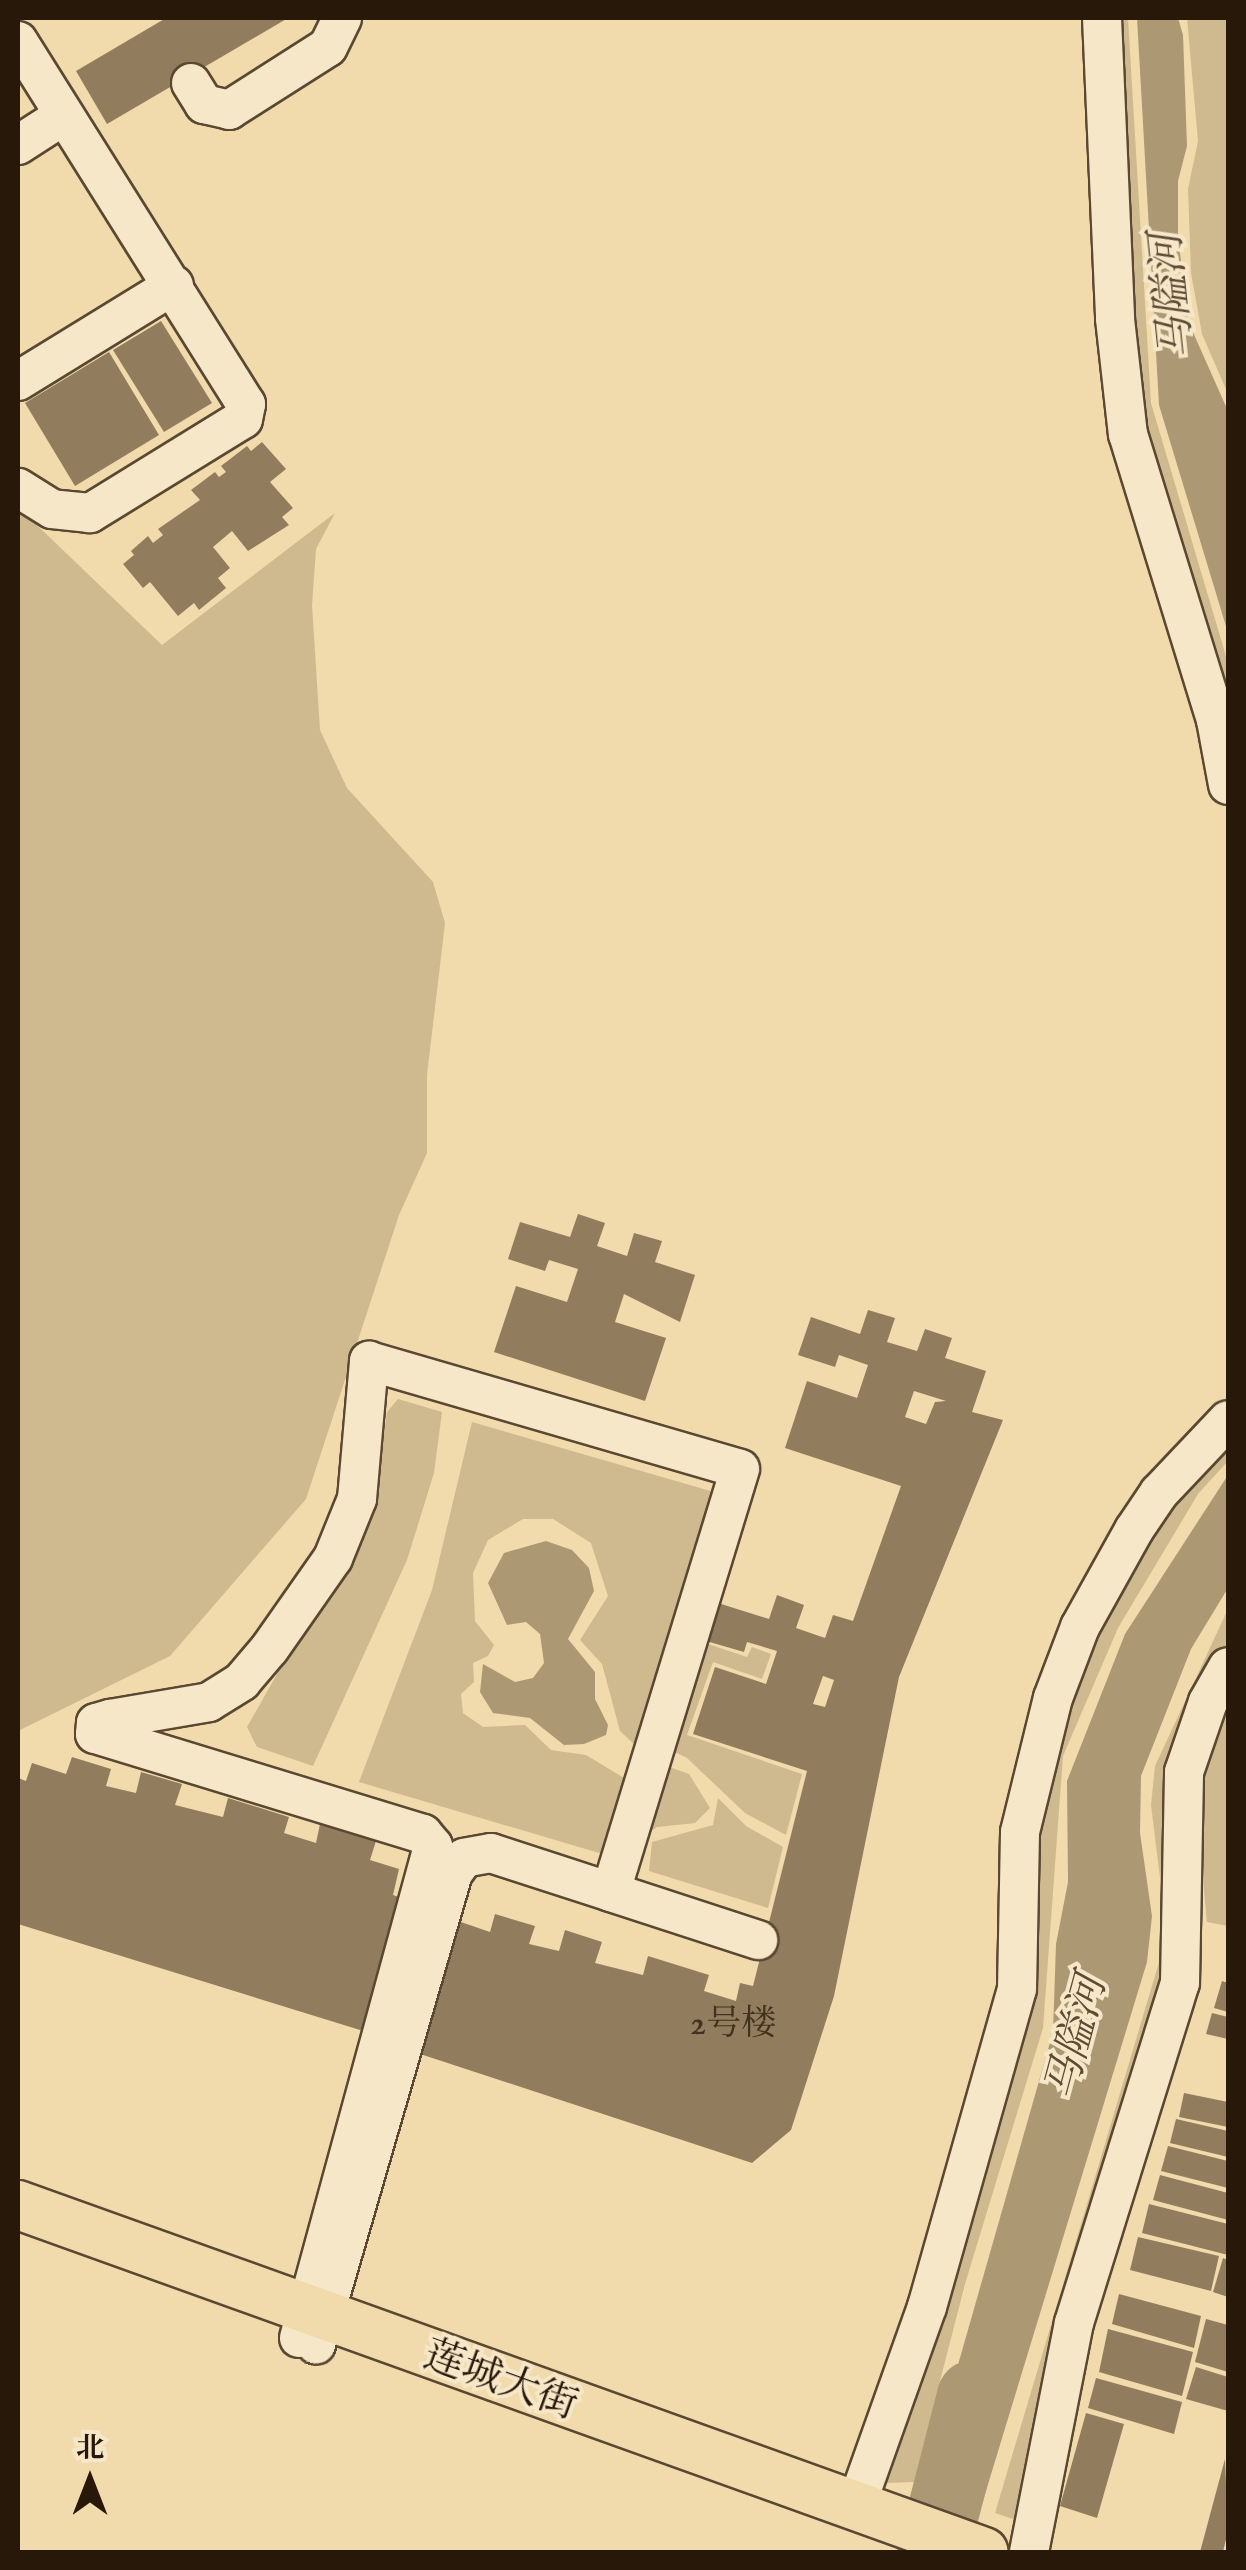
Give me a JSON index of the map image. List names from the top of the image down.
{
  "streets": {
    "main road": ["莲城大街"]
  },
  "water": ["马隘河"],
  "house_numbers": ["2号楼"],
  "north": "top"
}
